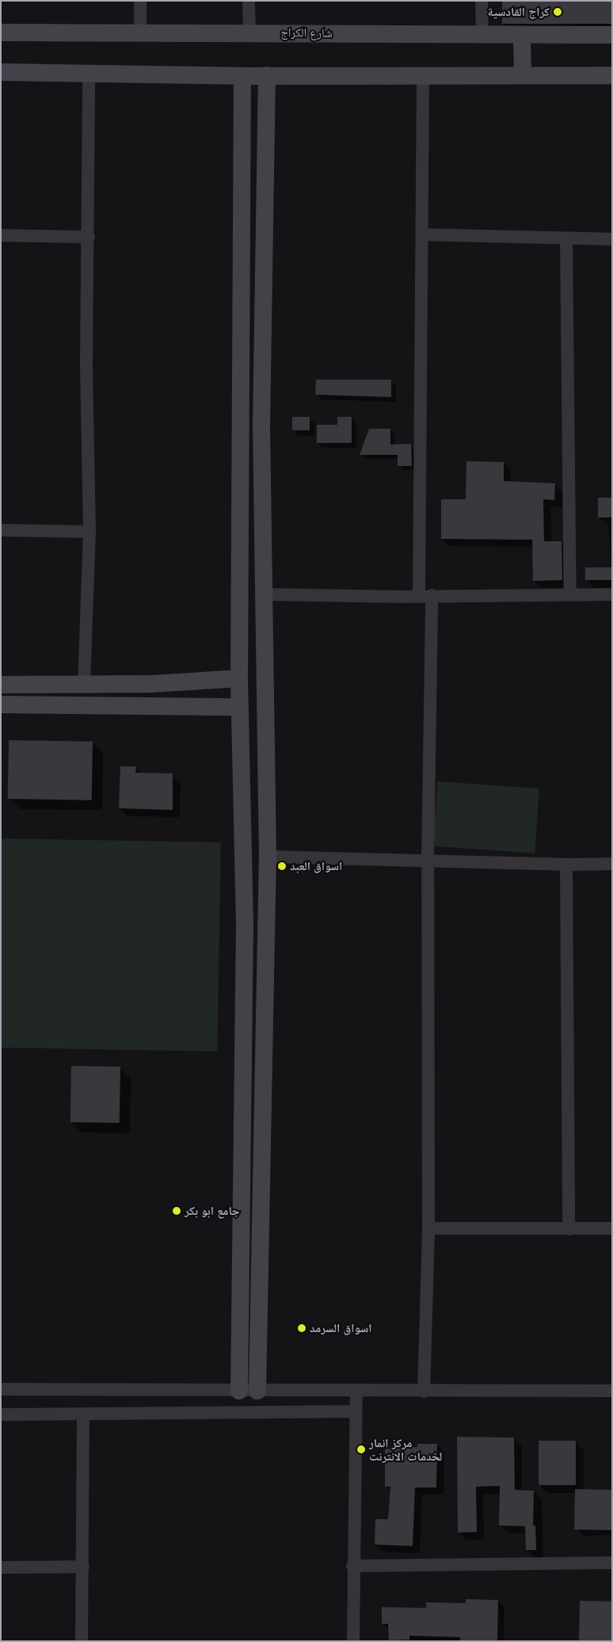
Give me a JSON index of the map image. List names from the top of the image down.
{
  "streets": {
    "street": ["شارع الكراج"]
  },
  "places": [
    "كراج القادسية",
    "اسواق العبد",
    "جامع ابو بكر",
    "اسواق السرمد",
    "مركز انمار لخدمات الانترنت"
  ]
}
